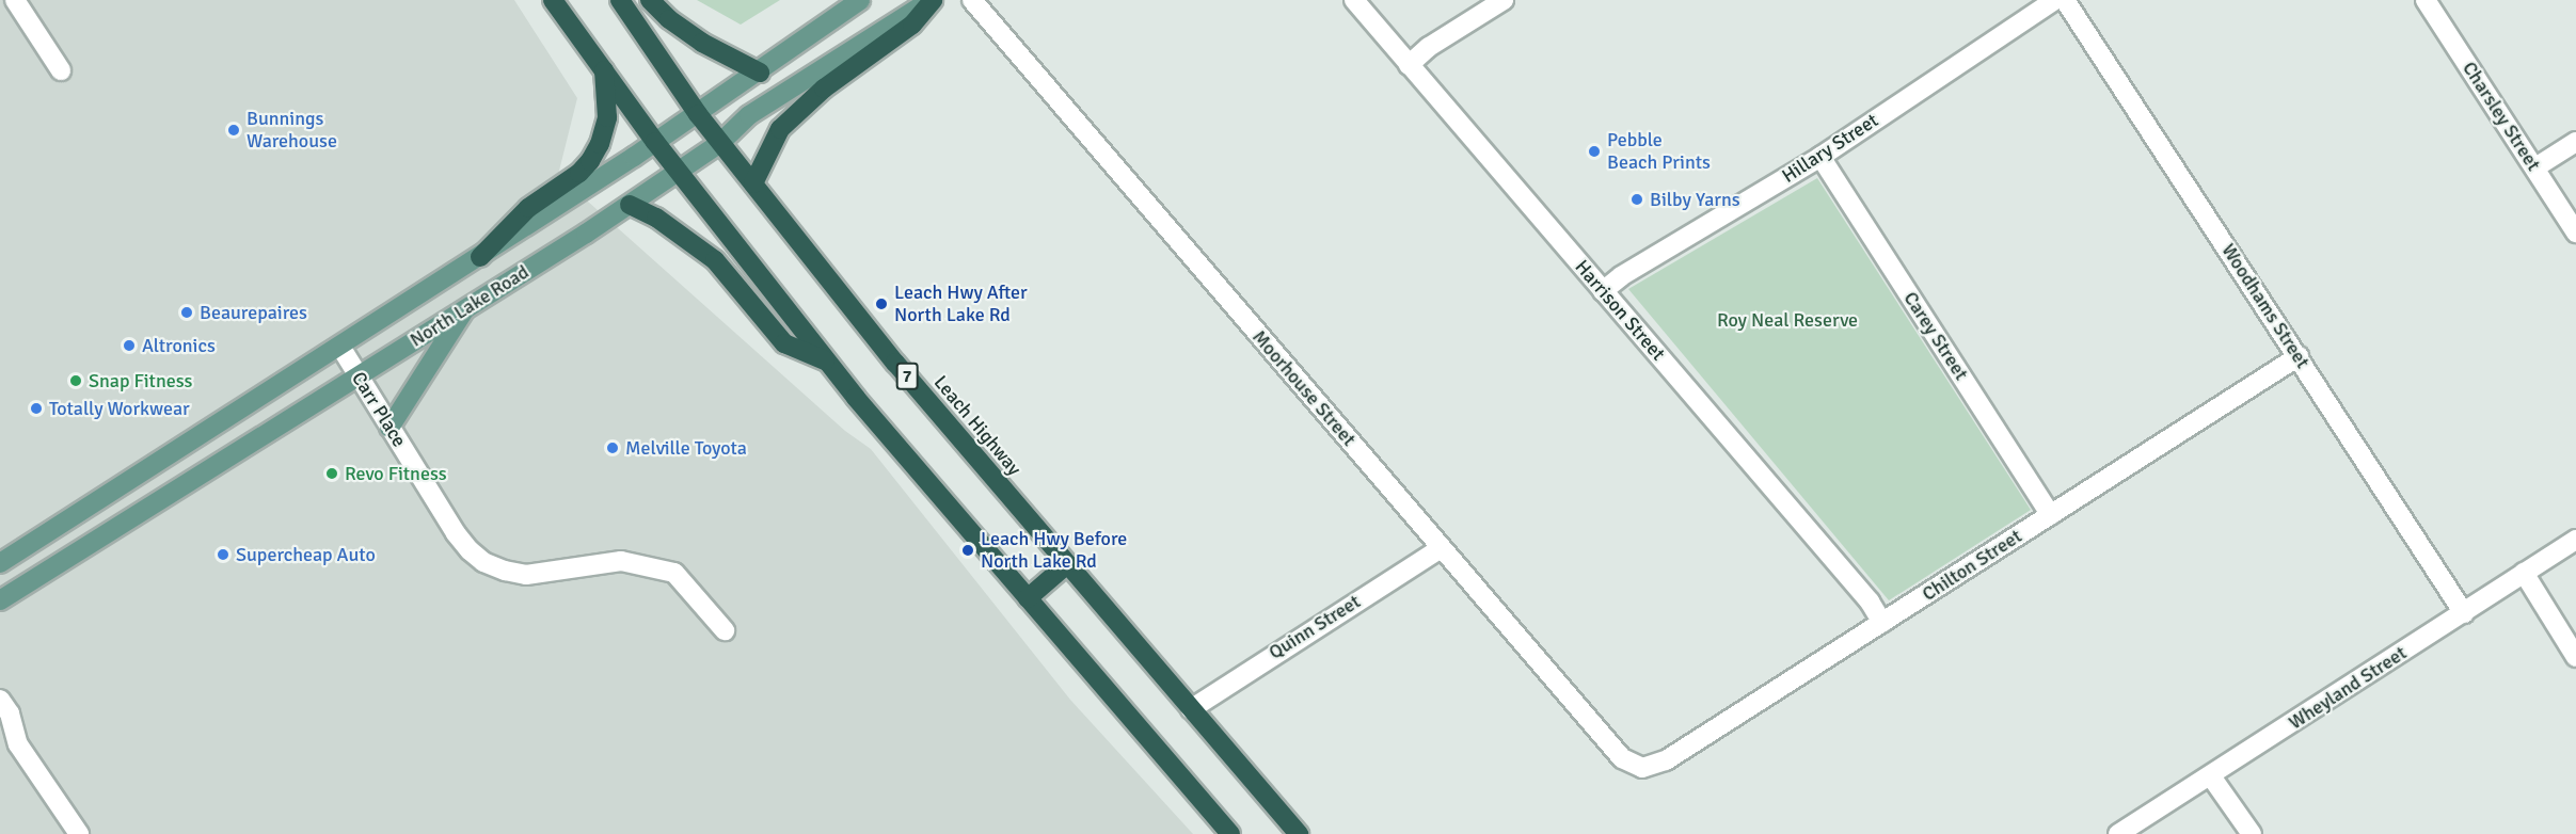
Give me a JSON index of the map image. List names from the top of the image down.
{
  "streets": {
    "highway": ["7", "Leach Highway"],
    "main road": ["North Lake Road"],
    "street": [
      "Charsley Street",
      "Hillary Street",
      "Woodhams Street",
      "Harrison Street",
      "Carey Street",
      "Moorhouse Street",
      "Carr Place",
      "Chilton Street",
      "Quinn Street",
      "Wheyland Street"
    ]
  },
  "crossings": [
    ["Hillary Street", "Harrison Street"],
    ["Hillary Street", "Carey Street"],
    ["North Lake Road", "Carr Place"],
    ["North Lake Road", "Leach Highway"],
    ["Woodhams Street", "Chilton Street"],
    ["Woodhams Street", "Wheyland Street"],
    ["Harrison Street", "Chilton Street"],
    ["Carey Street", "Chilton Street"],
    ["Moorhouse Street", "Chilton Street"],
    ["Moorhouse Street", "Quinn Street"],
    ["Leach Highway", "Quinn Street"]
  ],
  "parks": ["Roy Neal Reserve"],
  "places": [
    "Bunnings Warehouse",
    "Pebble Beach Prints",
    "Bilby Yarns",
    "Leach Hwy After North Lake Rd",
    "Beaurepaires",
    "Altronics",
    "Snap Fitness",
    "Totally Workwear",
    "Melville Toyota",
    "Revo Fitness",
    "Leach Hwy Before North Lake Rd",
    "Supercheap Auto"
  ]
}
